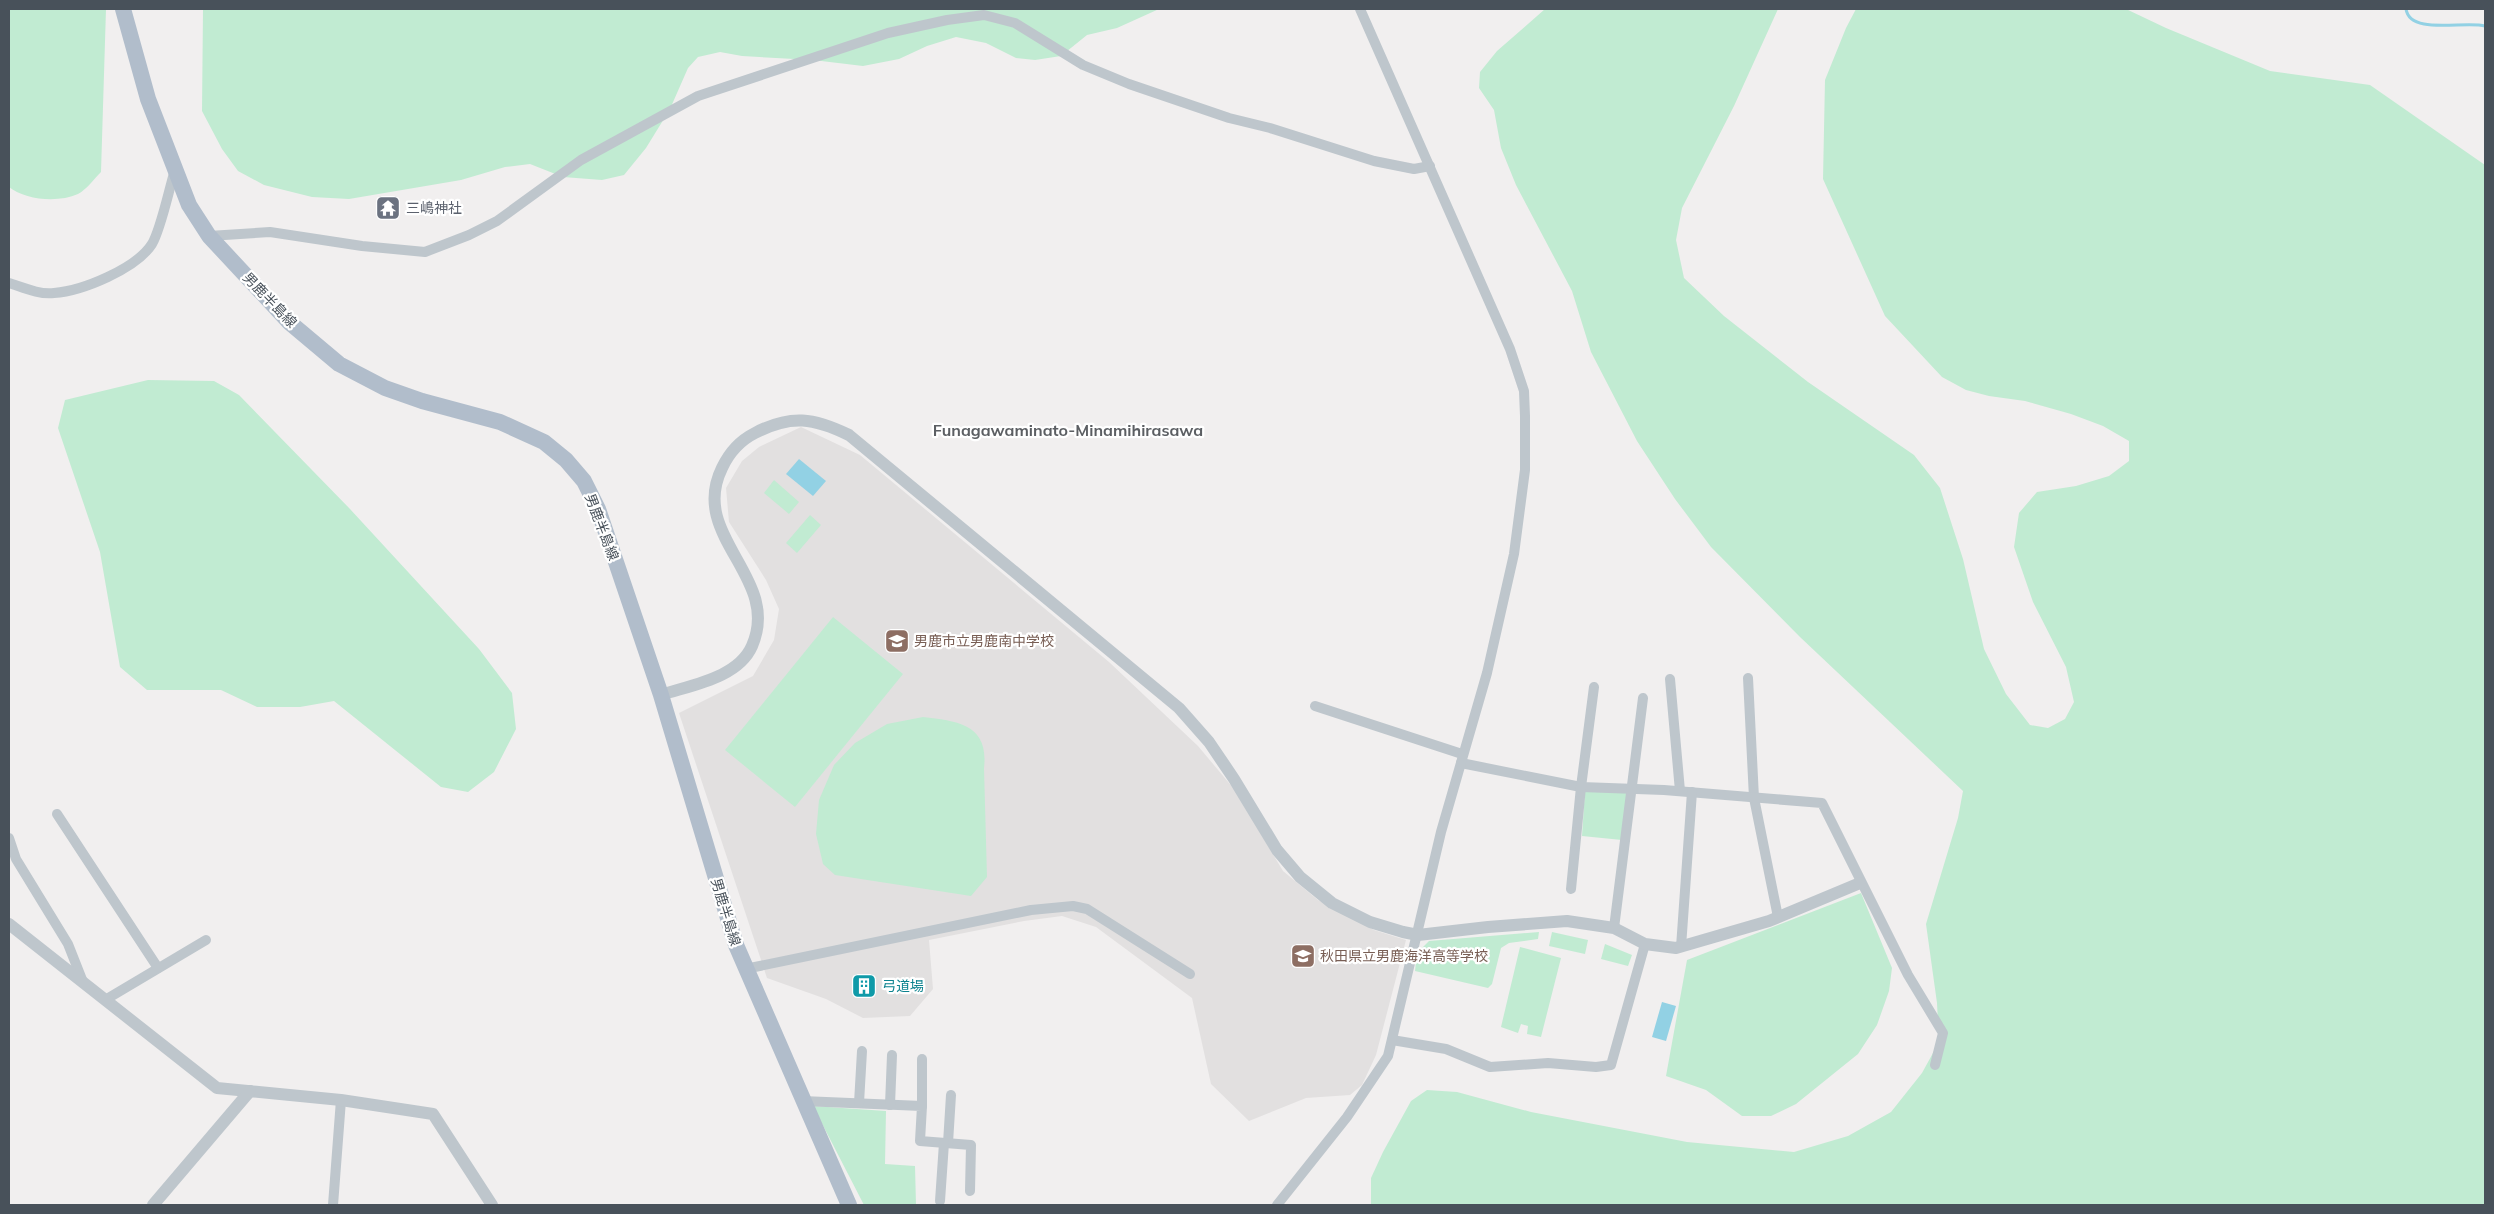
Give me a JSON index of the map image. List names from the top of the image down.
{
  "streets": {
    "main road": ["男鹿半島線"]
  },
  "districts": ["Funagawaminato-Minamihirasawa"],
  "places": {
    "temple": ["三嶋神社"],
    "school or university": ["男鹿市立男鹿南中学校", "秋田県立男鹿海洋高等学校"],
    "building": ["弓道場"]
  }
}
